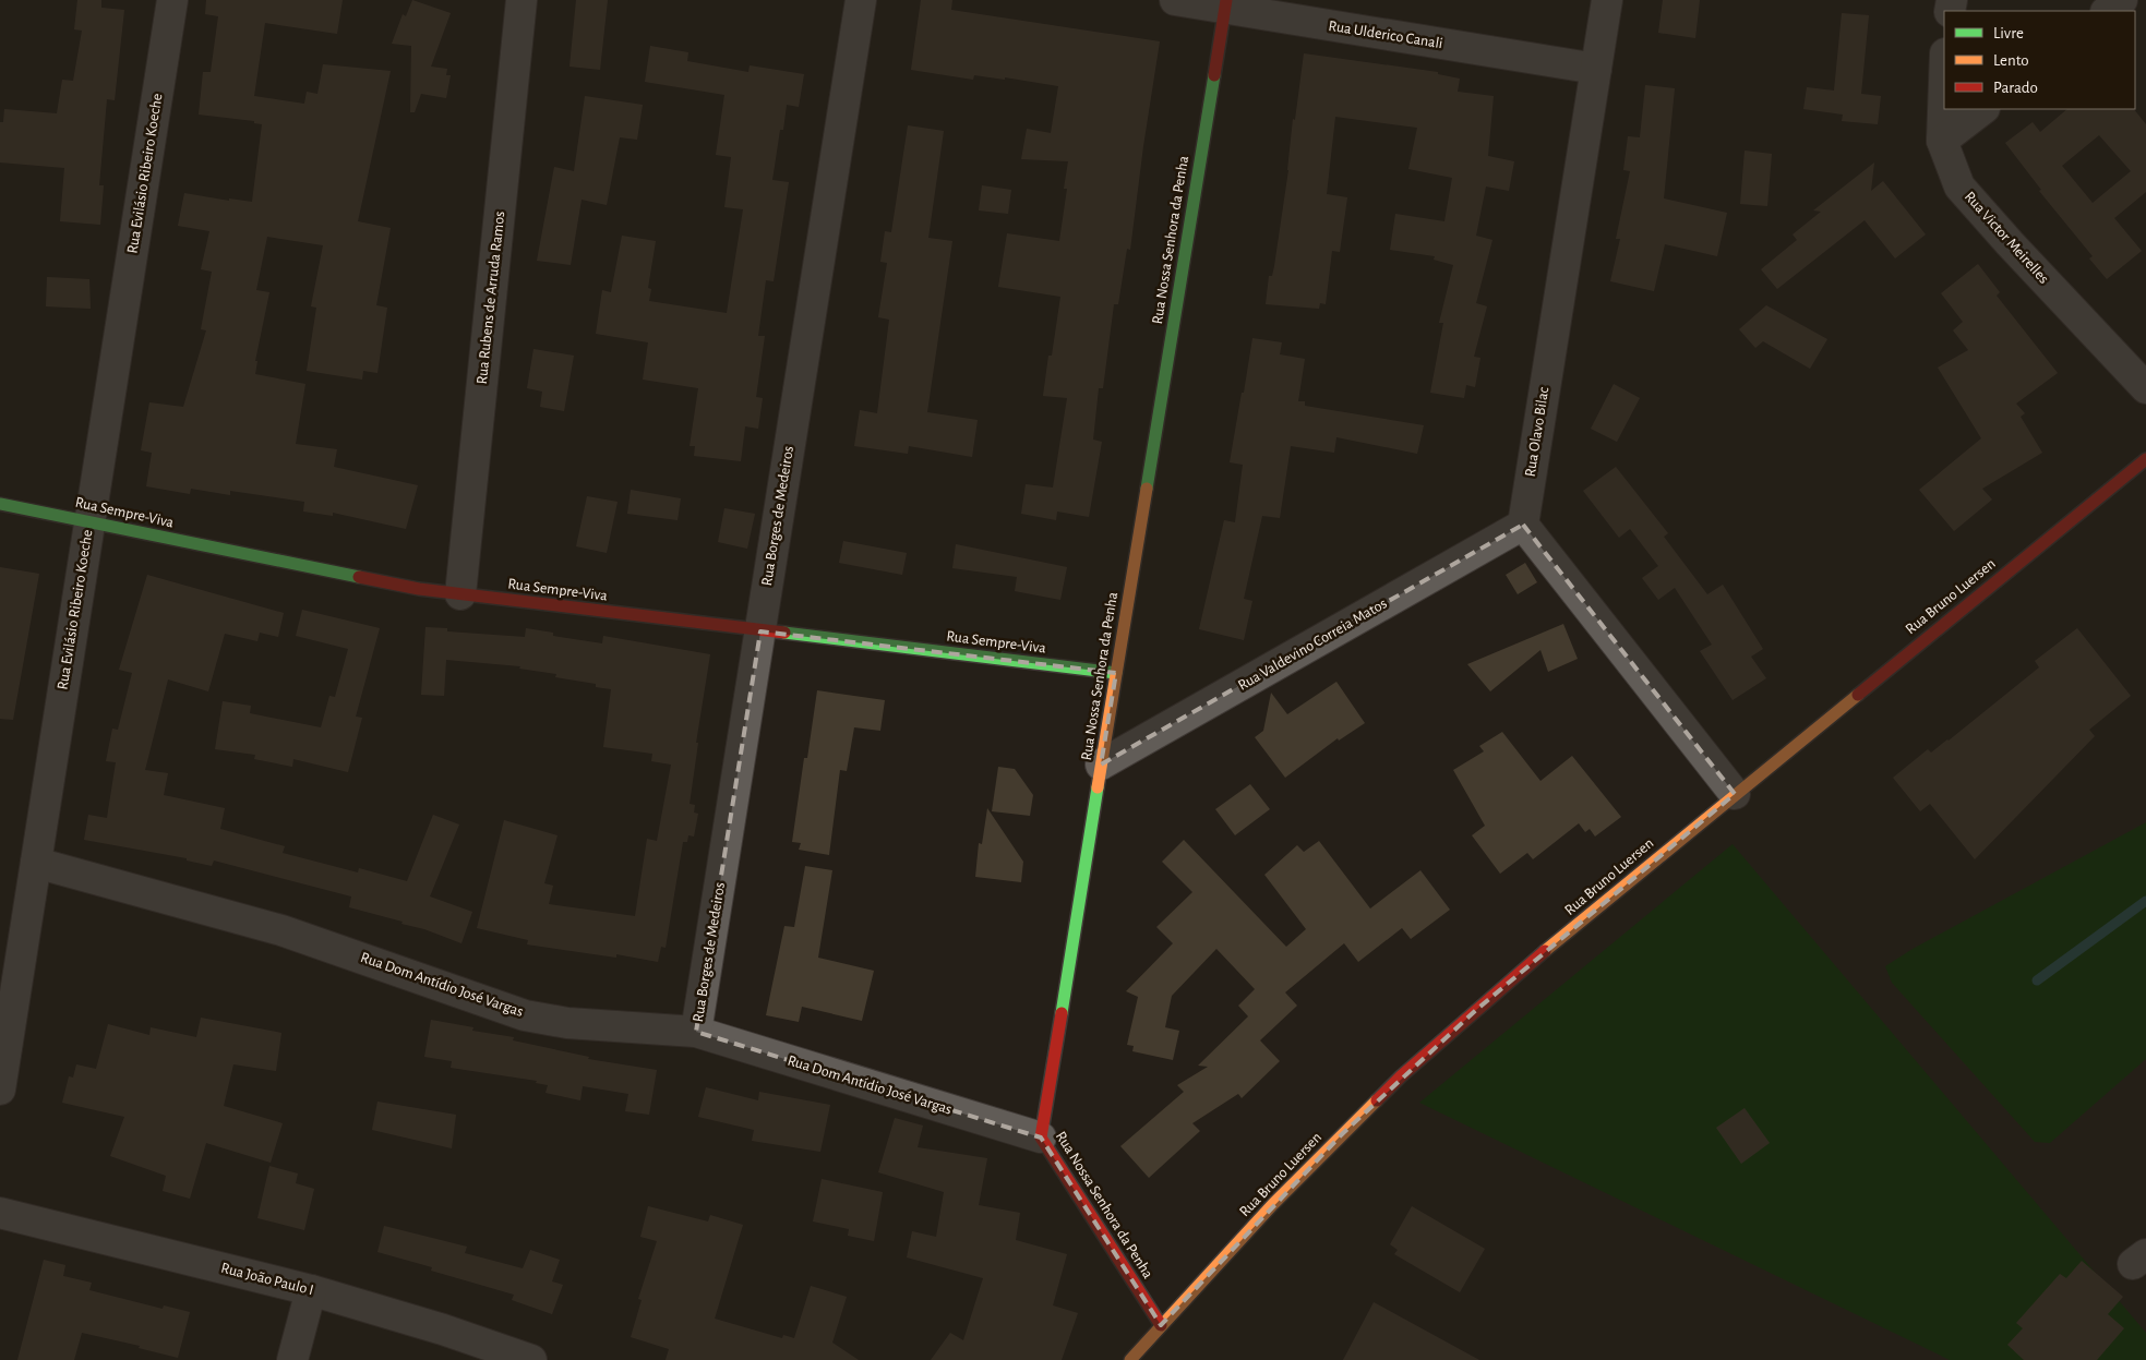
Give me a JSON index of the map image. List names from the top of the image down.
{
  "streets": {
    "street": [
      "Rua Ulderico Canali",
      "Rua Evilásio Ribeiro Koeche",
      "Rua Victor Meirelles",
      "Rua Nossa Senhora da Penha",
      "Rua Rubens de Arruda Ramos",
      "Rua Olavo Bilac",
      "Rua Sempre-Viva",
      "Rua Borges de Medeiros",
      "Rua Bruno Luersen",
      "Rua Valdevino Correia Matos",
      "Rua Dom Antídio José Vargas",
      "Rua João Paulo I"
    ]
  },
  "crossings": [
    ["Rua Ulderico Canali", "Rua Nossa Senhora da Penha"],
    ["Rua Ulderico Canali", "Rua Olavo Bilac"],
    ["Rua Evilásio Ribeiro Koeche", "Rua Sempre-Viva"],
    ["Rua Evilásio Ribeiro Koeche", "Rua Dom Antídio José Vargas"],
    ["Rua Nossa Senhora da Penha", "Rua Sempre-Viva"],
    ["Rua Nossa Senhora da Penha", "Rua Bruno Luersen"],
    ["Rua Nossa Senhora da Penha", "Rua Valdevino Correia Matos"],
    ["Rua Nossa Senhora da Penha", "Rua Dom Antídio José Vargas"],
    ["Rua Rubens de Arruda Ramos", "Rua Sempre-Viva"],
    ["Rua Olavo Bilac", "Rua Valdevino Correia Matos"],
    ["Rua Sempre-Viva", "Rua Borges de Medeiros"],
    ["Rua Borges de Medeiros", "Rua Dom Antídio José Vargas"]
  ],
  "legend": ["Livre", "Lento", "Parado"]
}
